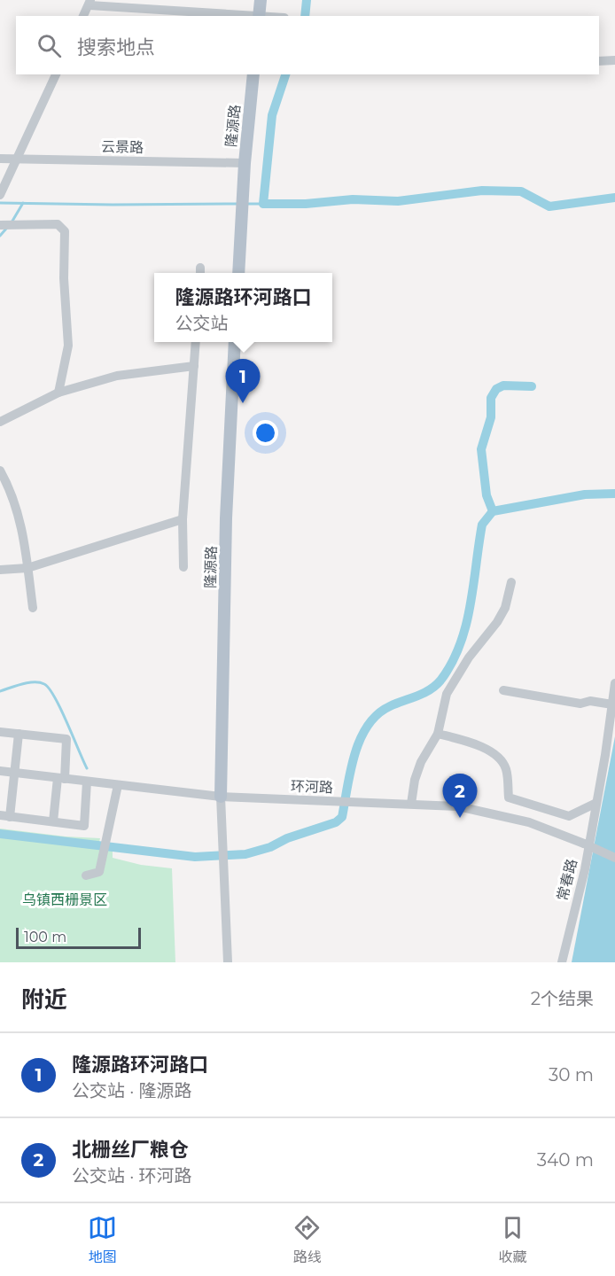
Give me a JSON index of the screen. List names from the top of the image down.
{
  "streets": {
    "main road": ["隆源路"],
    "street": ["云景路", "环河路", "常春路"]
  },
  "crossings": [
    ["隆源路", "云景路"],
    ["隆源路", "环河路"]
  ],
  "parks": ["乌镇西栅景区"],
  "scale_bar": "100 m",
  "page": {
    "search": "搜索地点",
    "popup": ["隆源路环河路口", "公交站"],
    "pins": ["1", "2"],
    "scale": "100 m",
    "heading": ["附近", "2个结果"],
    "list": [
      {
        "mark": "1",
        "name": "隆源路环河路口",
        "note": "公交站 · 隆源路",
        "value": "30 m"
      },
      {
        "mark": "2",
        "name": "北栅丝厂粮仓",
        "note": "公交站 · 环河路",
        "value": "340 m"
      }
    ],
    "nav": ["地图", "路线", "收藏"]
  }
}
